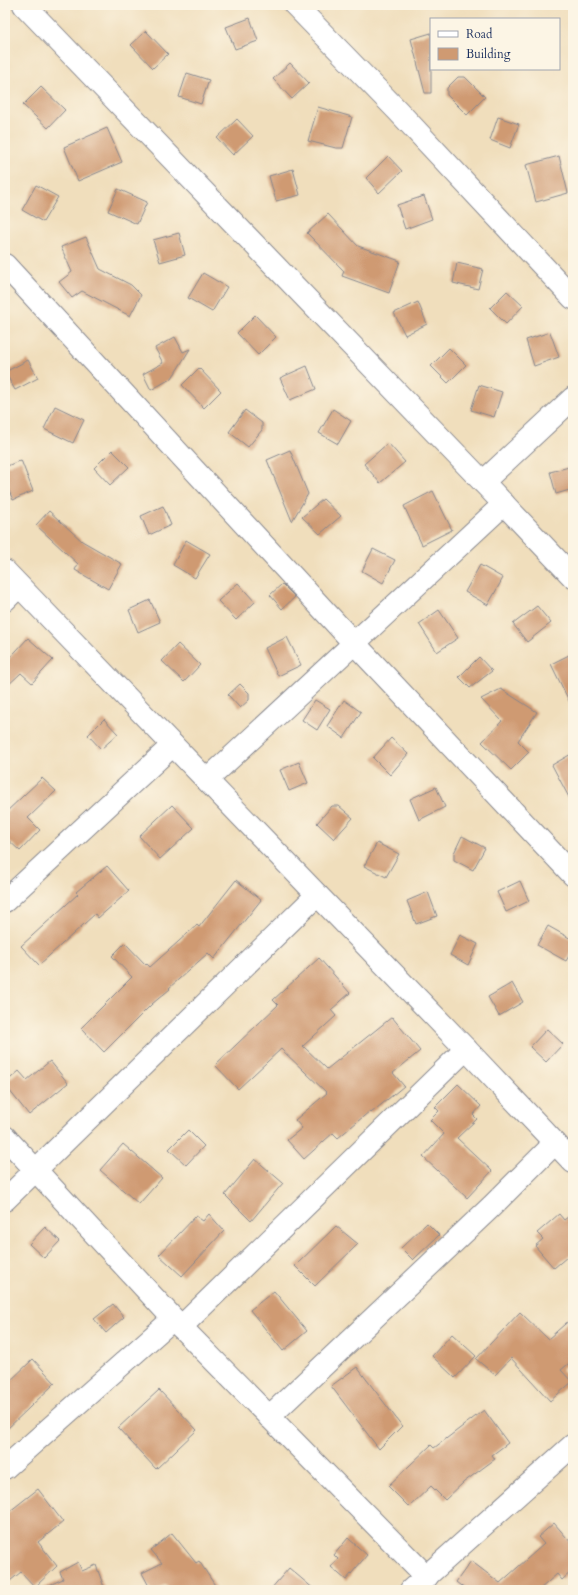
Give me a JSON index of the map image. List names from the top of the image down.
{
  "legend": ["Road", "Building"]
}
